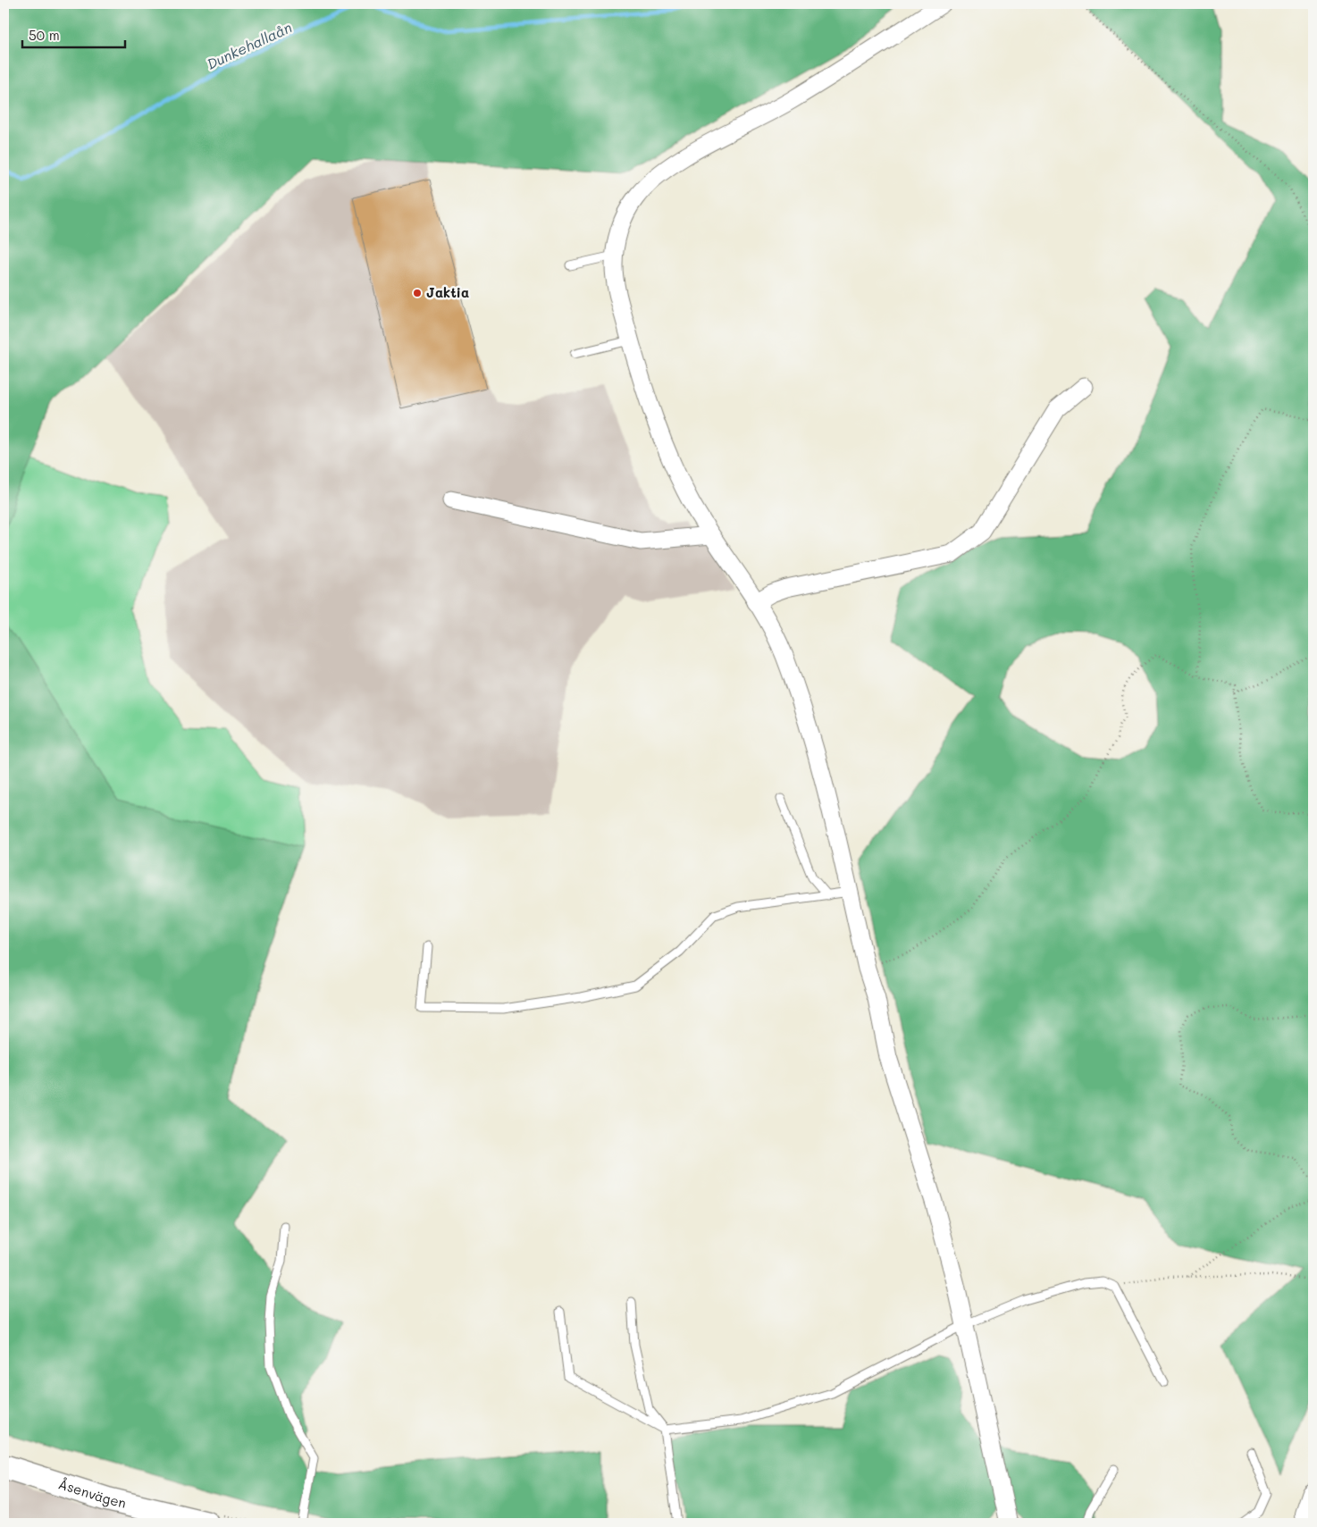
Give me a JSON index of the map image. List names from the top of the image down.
{
  "streets": {
    "street": ["Åsenvägen"]
  },
  "water": ["Dunkehallaån"],
  "places": ["Jaktia"],
  "scale_bar": "50 m"
}
